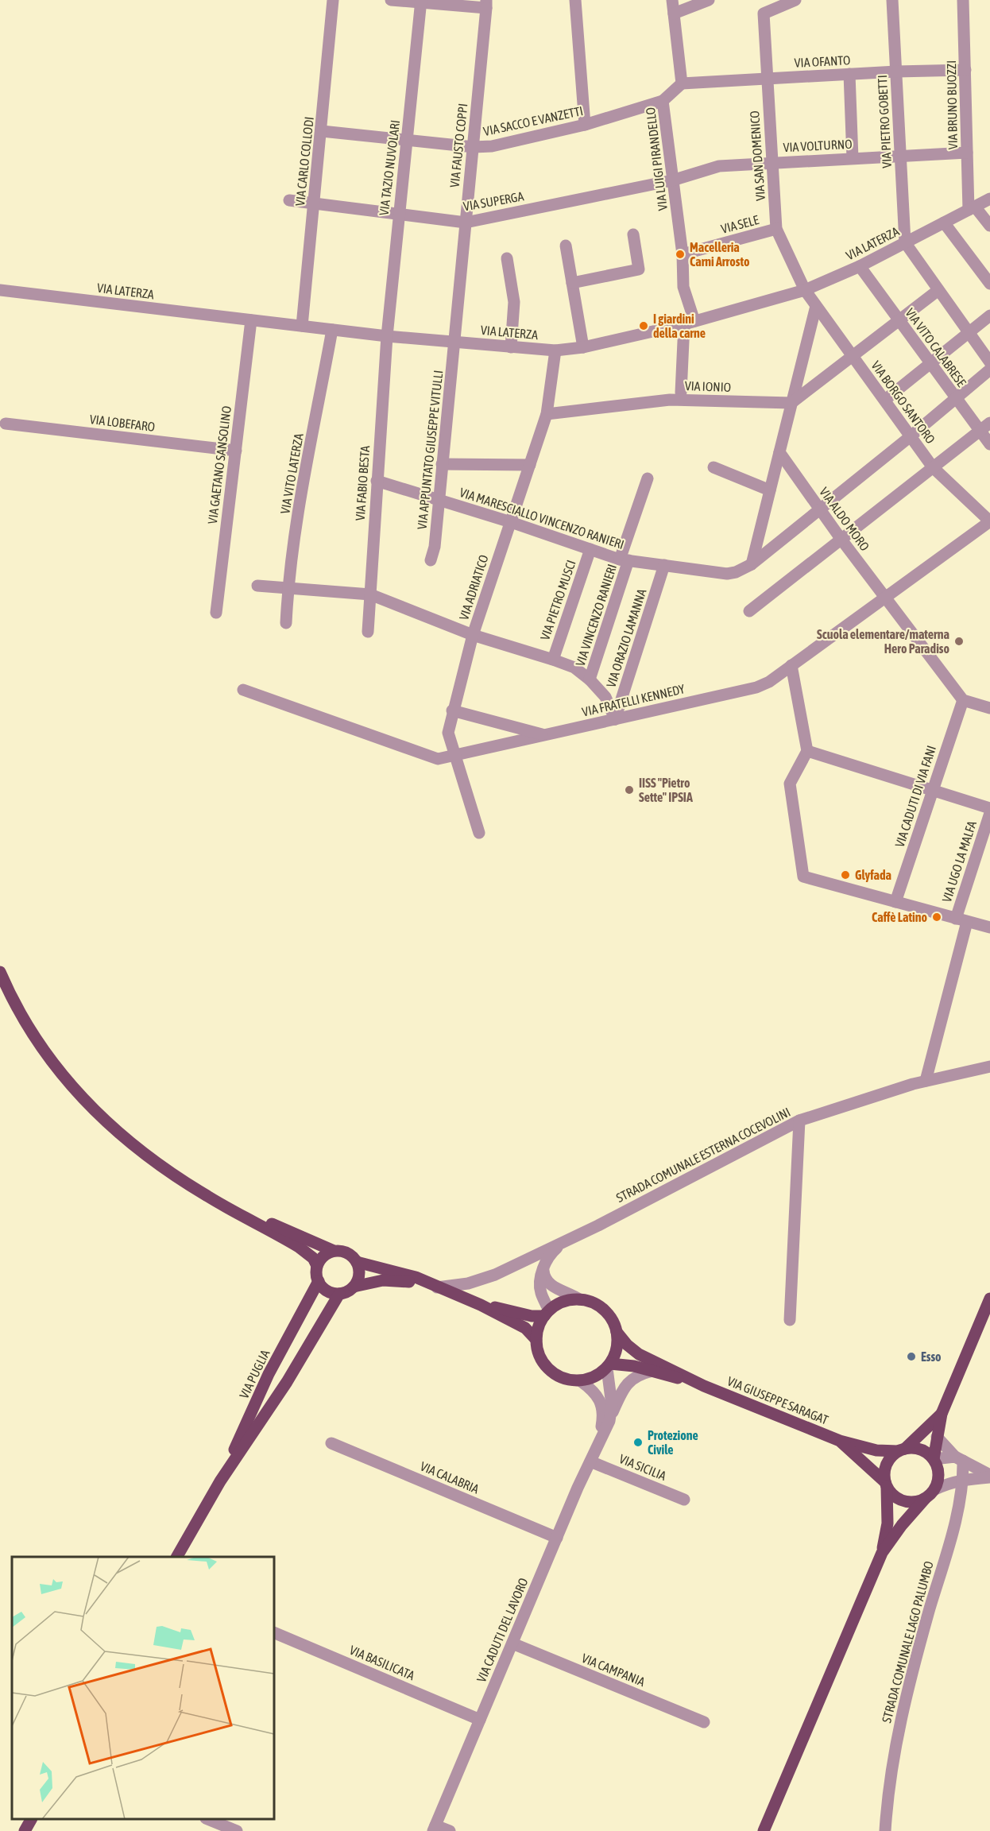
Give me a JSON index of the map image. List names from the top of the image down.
{
  "streets": {
    "main road": ["VIA PUGLIA", "VIA GIUSEPPE SARAGAT"],
    "street": [
      "VIA OFANTO",
      "VIA BRUNO BUOZZI",
      "VIA SACCO E VANZETTI",
      "VIA PIETRO GOBETTI",
      "VIA FAUSTO COPPI",
      "VIA VOLTURNO",
      "VIA SAN DOMENICO",
      "VIA LUIGI PIRANDELLO",
      "VIA CARLO COLLODI",
      "VIA TAZIO NUVOLARI",
      "VIA SUPERGA",
      "VIA SELE",
      "VIA LATERZA",
      "VIA VITO CALABRESE",
      "VIA IONIO",
      "VIA BORGO SANTORO",
      "VIA LOBEFARO",
      "VIA APPUNTATO GIUSEPPE VITULLI",
      "VIA GAETANO SANSOLINO",
      "VIA VITO LATERZA",
      "VIA FABIO BESTA",
      "VIA MARESCIALLO VINCENZO RANIERI",
      "VIA ALDO MORO",
      "VIA ADRIATICO",
      "VIA PIETRO MUSCI",
      "VIA VINCENZO RANIERI",
      "VIA ORAZIO LAMANNA",
      "VIA FRATELLI KENNEDY",
      "VIA CADUTI DI VIA FANI",
      "VIA UGO LA MALFA",
      "STRADA COMUNALE ESTERNA COCEVOLINI",
      "VIA SICILIA",
      "VIA CALABRIA",
      "VIA CADUTI DEL LAVORO",
      "STRADA COMUNALE LAGO PALUMBO",
      "VIA BASILICATA",
      "VIA CAMPANIA"
    ]
  },
  "crossings": [
    ["VIA OFANTO", "VIA BRUNO BUOZZI"],
    ["VIA OFANTO", "VIA PIETRO GOBETTI"],
    ["VIA OFANTO", "VIA SAN DOMENICO"],
    ["VIA OFANTO", "VIA LUIGI PIRANDELLO"],
    ["VIA BRUNO BUOZZI", "VIA VOLTURNO"],
    ["VIA BRUNO BUOZZI", "VIA LATERZA"],
    ["VIA SACCO E VANZETTI", "VIA FAUSTO COPPI"],
    ["VIA SACCO E VANZETTI", "VIA LUIGI PIRANDELLO"],
    ["VIA SACCO E VANZETTI", "VIA CARLO COLLODI"],
    ["VIA SACCO E VANZETTI", "VIA TAZIO NUVOLARI"],
    ["VIA PIETRO GOBETTI", "VIA VOLTURNO"],
    ["VIA PIETRO GOBETTI", "VIA LATERZA"],
    ["VIA FAUSTO COPPI", "VIA SUPERGA"],
    ["VIA FAUSTO COPPI", "VIA LATERZA"],
    ["VIA FAUSTO COPPI", "VIA APPUNTATO GIUSEPPE VITULLI"],
    ["VIA VOLTURNO", "VIA SAN DOMENICO"],
    ["VIA VOLTURNO", "VIA LUIGI PIRANDELLO"],
    ["VIA VOLTURNO", "VIA SUPERGA"],
    ["VIA SAN DOMENICO", "VIA SELE"],
    ["VIA SAN DOMENICO", "VIA LATERZA"],
    ["VIA SAN DOMENICO", "VIA BORGO SANTORO"],
    ["VIA LUIGI PIRANDELLO", "VIA SUPERGA"],
    ["VIA LUIGI PIRANDELLO", "VIA SELE"],
    ["VIA LUIGI PIRANDELLO", "VIA LATERZA"],
    ["VIA CARLO COLLODI", "VIA SUPERGA"],
    ["VIA CARLO COLLODI", "VIA LATERZA"],
    ["VIA TAZIO NUVOLARI", "VIA SUPERGA"],
    ["VIA TAZIO NUVOLARI", "VIA LATERZA"],
    ["VIA TAZIO NUVOLARI", "VIA FABIO BESTA"],
    ["VIA LATERZA", "VIA VITO CALABRESE"],
    ["VIA LATERZA", "VIA BORGO SANTORO"],
    ["VIA LATERZA", "VIA APPUNTATO GIUSEPPE VITULLI"],
    ["VIA LATERZA", "VIA GAETANO SANSOLINO"],
    ["VIA LATERZA", "VIA VITO LATERZA"],
    ["VIA LATERZA", "VIA FABIO BESTA"],
    ["VIA LATERZA", "VIA ADRIATICO"],
    ["VIA VITO CALABRESE", "VIA MARESCIALLO VINCENZO RANIERI"],
    ["VIA IONIO", "VIA ADRIATICO"],
    ["VIA BORGO SANTORO", "VIA MARESCIALLO VINCENZO RANIERI"],
    ["VIA BORGO SANTORO", "VIA FRATELLI KENNEDY"],
    ["VIA LOBEFARO", "VIA GAETANO SANSOLINO"],
    ["VIA APPUNTATO GIUSEPPE VITULLI", "VIA MARESCIALLO VINCENZO RANIERI"],
    ["VIA FABIO BESTA", "VIA MARESCIALLO VINCENZO RANIERI"],
    ["VIA MARESCIALLO VINCENZO RANIERI", "VIA ALDO MORO"],
    ["VIA MARESCIALLO VINCENZO RANIERI", "VIA ADRIATICO"],
    ["VIA MARESCIALLO VINCENZO RANIERI", "VIA PIETRO MUSCI"],
    ["VIA MARESCIALLO VINCENZO RANIERI", "VIA VINCENZO RANIERI"],
    ["VIA MARESCIALLO VINCENZO RANIERI", "VIA ORAZIO LAMANNA"],
    ["VIA ALDO MORO", "VIA FRATELLI KENNEDY"],
    ["VIA ALDO MORO", "VIA CADUTI DI VIA FANI"],
    ["VIA ADRIATICO", "VIA FRATELLI KENNEDY"],
    ["VIA ORAZIO LAMANNA", "VIA FRATELLI KENNEDY"],
    ["VIA UGO LA MALFA", "STRADA COMUNALE ESTERNA COCEVOLINI"],
    ["VIA SICILIA", "VIA CADUTI DEL LAVORO"],
    ["VIA CALABRIA", "VIA CADUTI DEL LAVORO"],
    ["VIA CADUTI DEL LAVORO", "VIA BASILICATA"],
    ["VIA CADUTI DEL LAVORO", "VIA CAMPANIA"]
  ],
  "places": [
    "Macelleria Carni Arrosto",
    "I giardini della carne",
    "Scuola elementare/materna Hero Paradiso",
    "IISS \"Pietro Sette\" IPSIA",
    "Glyfada",
    "Caffè Latino",
    "Esso",
    "Protezione Civile"
  ]
}
